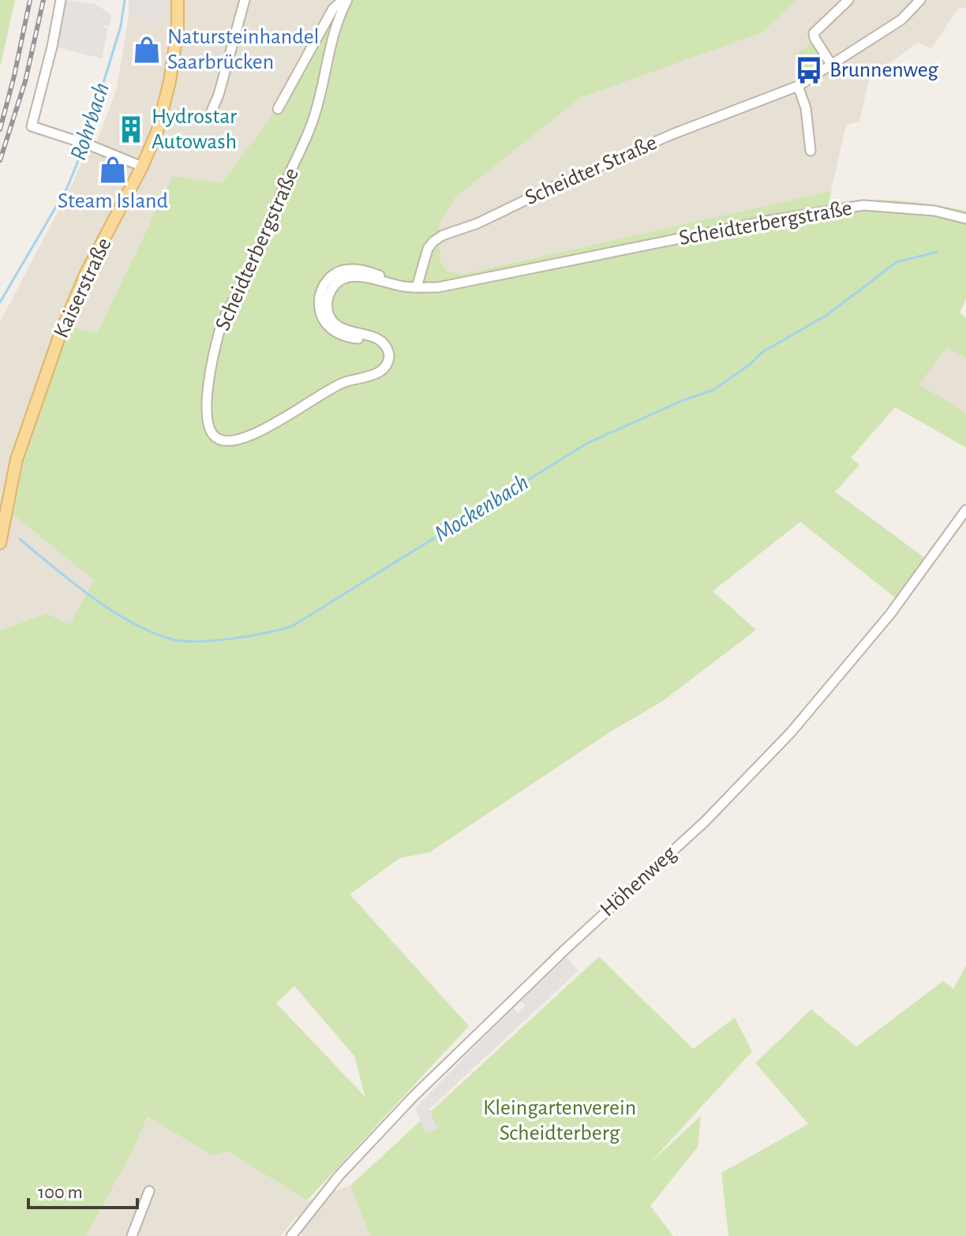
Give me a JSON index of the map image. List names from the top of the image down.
{
  "streets": {
    "main road": ["Kaiserstraße"],
    "street": ["Scheidter Straße", "Scheidterbergstraße", "Höhenweg"]
  },
  "crossings": [
    ["Scheidter Straße", "Scheidterbergstraße"]
  ],
  "water": ["Rohrbach", "Mockenbach"],
  "parks": ["Kleingartenverein Scheidterberg"],
  "places": {
    "shop": ["Natursteinhandel Saarbrücken", "Steam Island"],
    "bus stop": ["Brunnenweg"],
    "building": ["Hydrostar Autowash"]
  },
  "scale_bar": "100 m"
}
